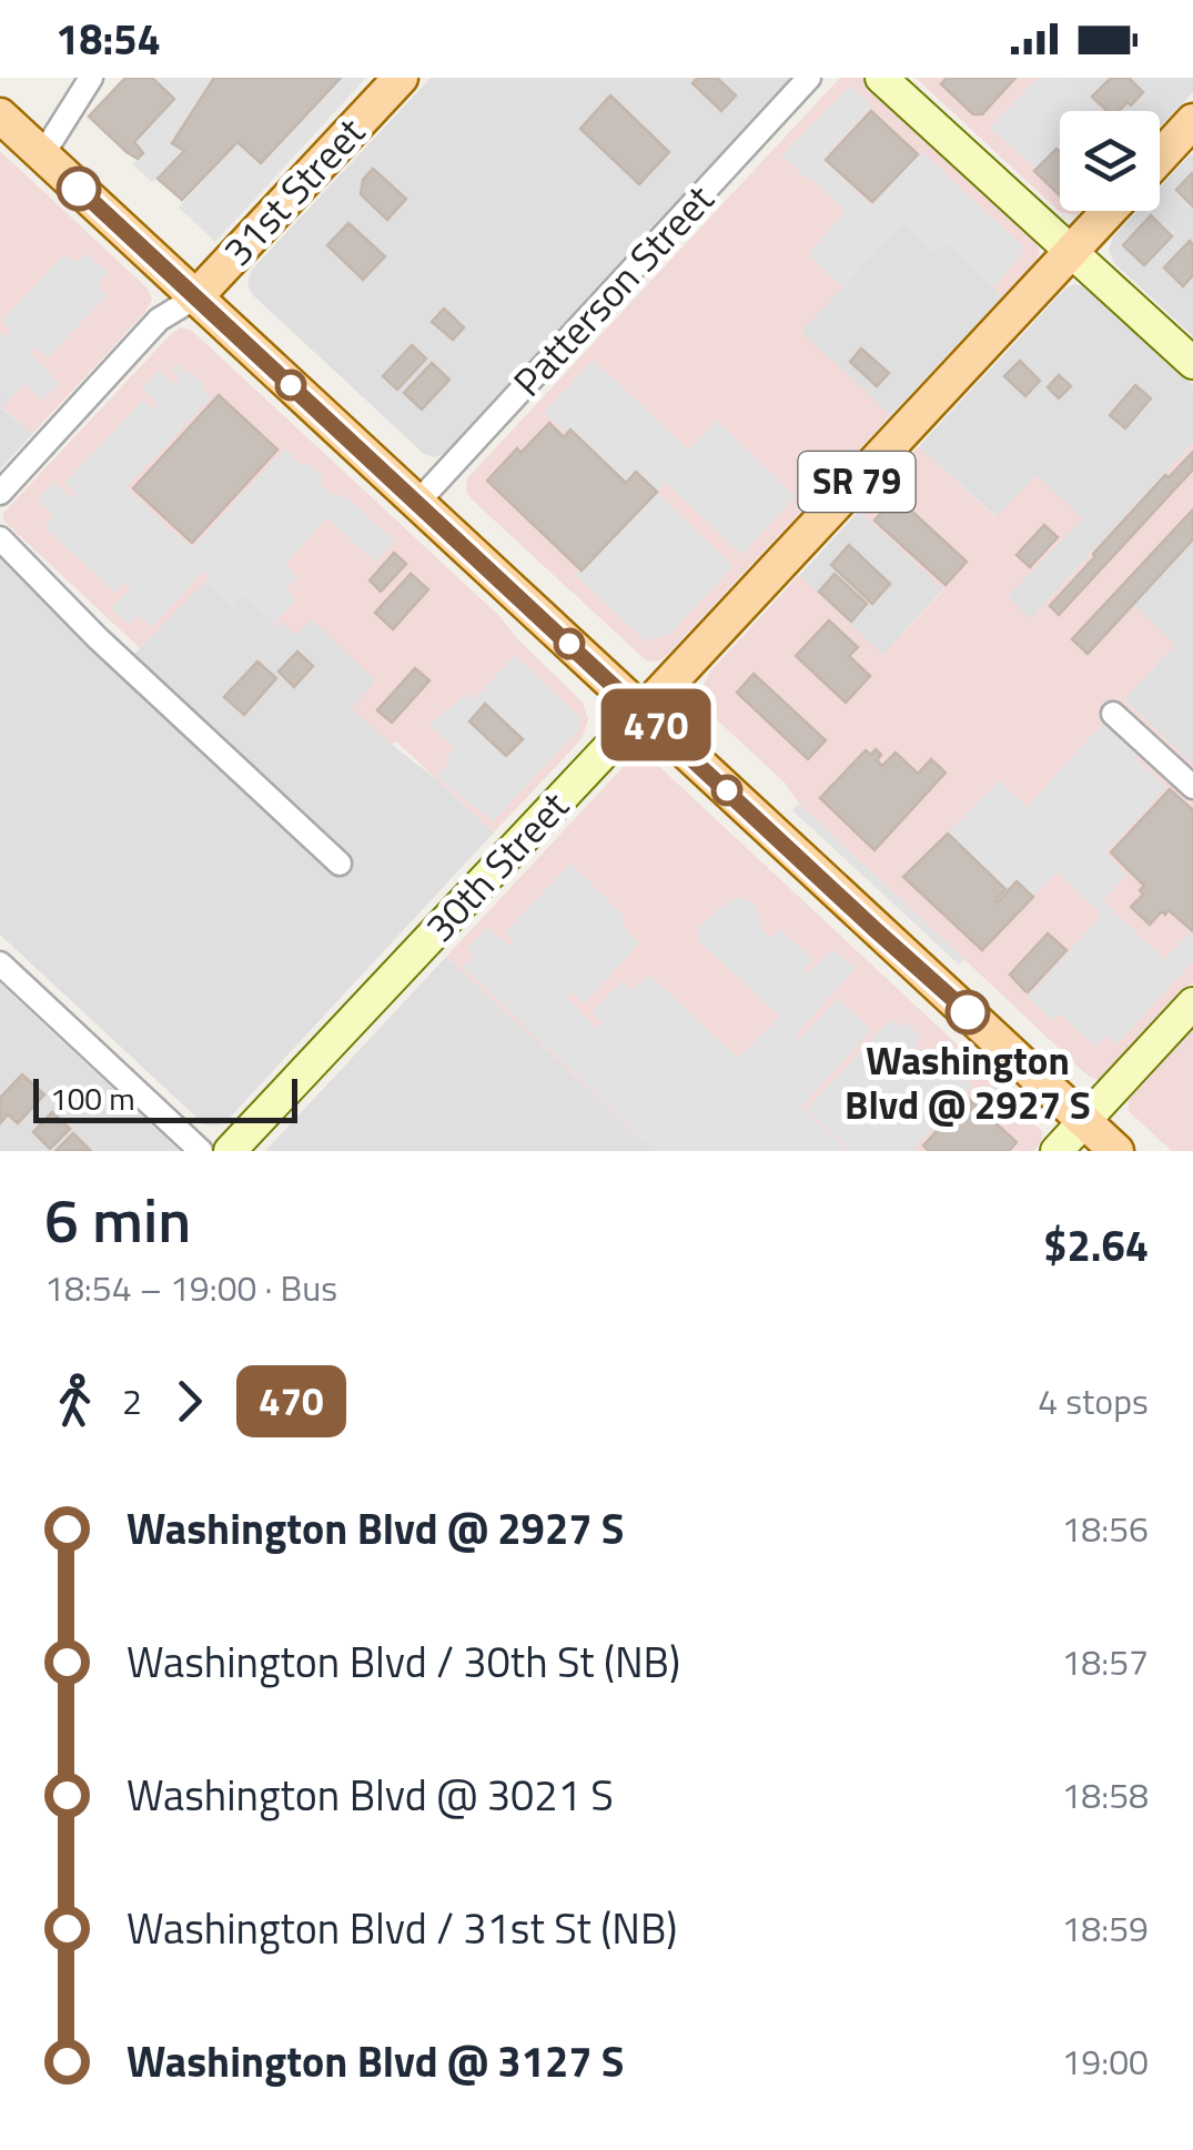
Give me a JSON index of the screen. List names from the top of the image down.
{
  "streets": {
    "main road": ["31st Street", "SR 79", "30th Street"],
    "street": ["Patterson Street"]
  },
  "places": ["Washington Blvd @ 2927 S"],
  "lines": ["bus line 470"],
  "scale_bar": "100 m",
  "page": {
    "status": "18:54",
    "on_map": "470",
    "scale": "100 m",
    "heading": ["6 min", "18:54 – 19:00 · Bus", "$2.64"],
    "legs": ["2", "470", "4 stops"],
    "list": [
      {
        "name": "Washington Blvd @ 2927 S",
        "value": "18:56"
      },
      {
        "name": "Washington Blvd / 30th St (NB)",
        "value": "18:57"
      },
      {
        "name": "Washington Blvd @ 3021 S",
        "value": "18:58"
      },
      {
        "name": "Washington Blvd / 31st St (NB)",
        "value": "18:59"
      },
      {
        "name": "Washington Blvd @ 3127 S",
        "value": "19:00"
      }
    ]
  }
}
